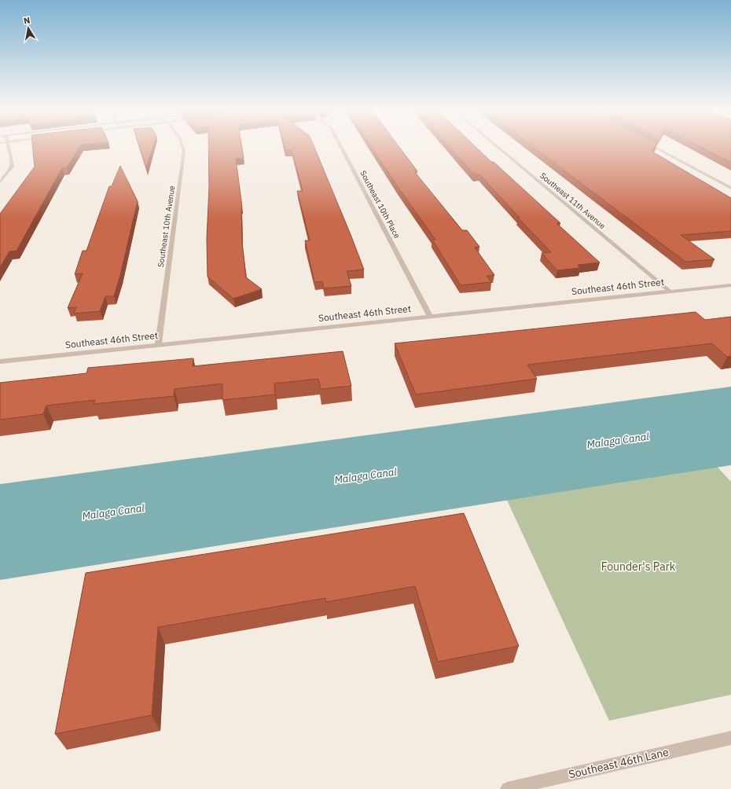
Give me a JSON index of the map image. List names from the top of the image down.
{
  "streets": {
    "street": [
      "Southeast 11th Avenue",
      "Southeast 10th Place",
      "Southeast 10th Avenue",
      "Southeast 46th Street",
      "Southeast 46th Lane"
    ]
  },
  "crossings": [
    ["Southeast 11th Avenue", "Southeast 46th Street"],
    ["Southeast 10th Place", "Southeast 46th Street"],
    ["Southeast 10th Avenue", "Southeast 46th Street"]
  ],
  "water": ["Malaga Canal"],
  "parks": ["Founder's Park"],
  "north": "top"
}
